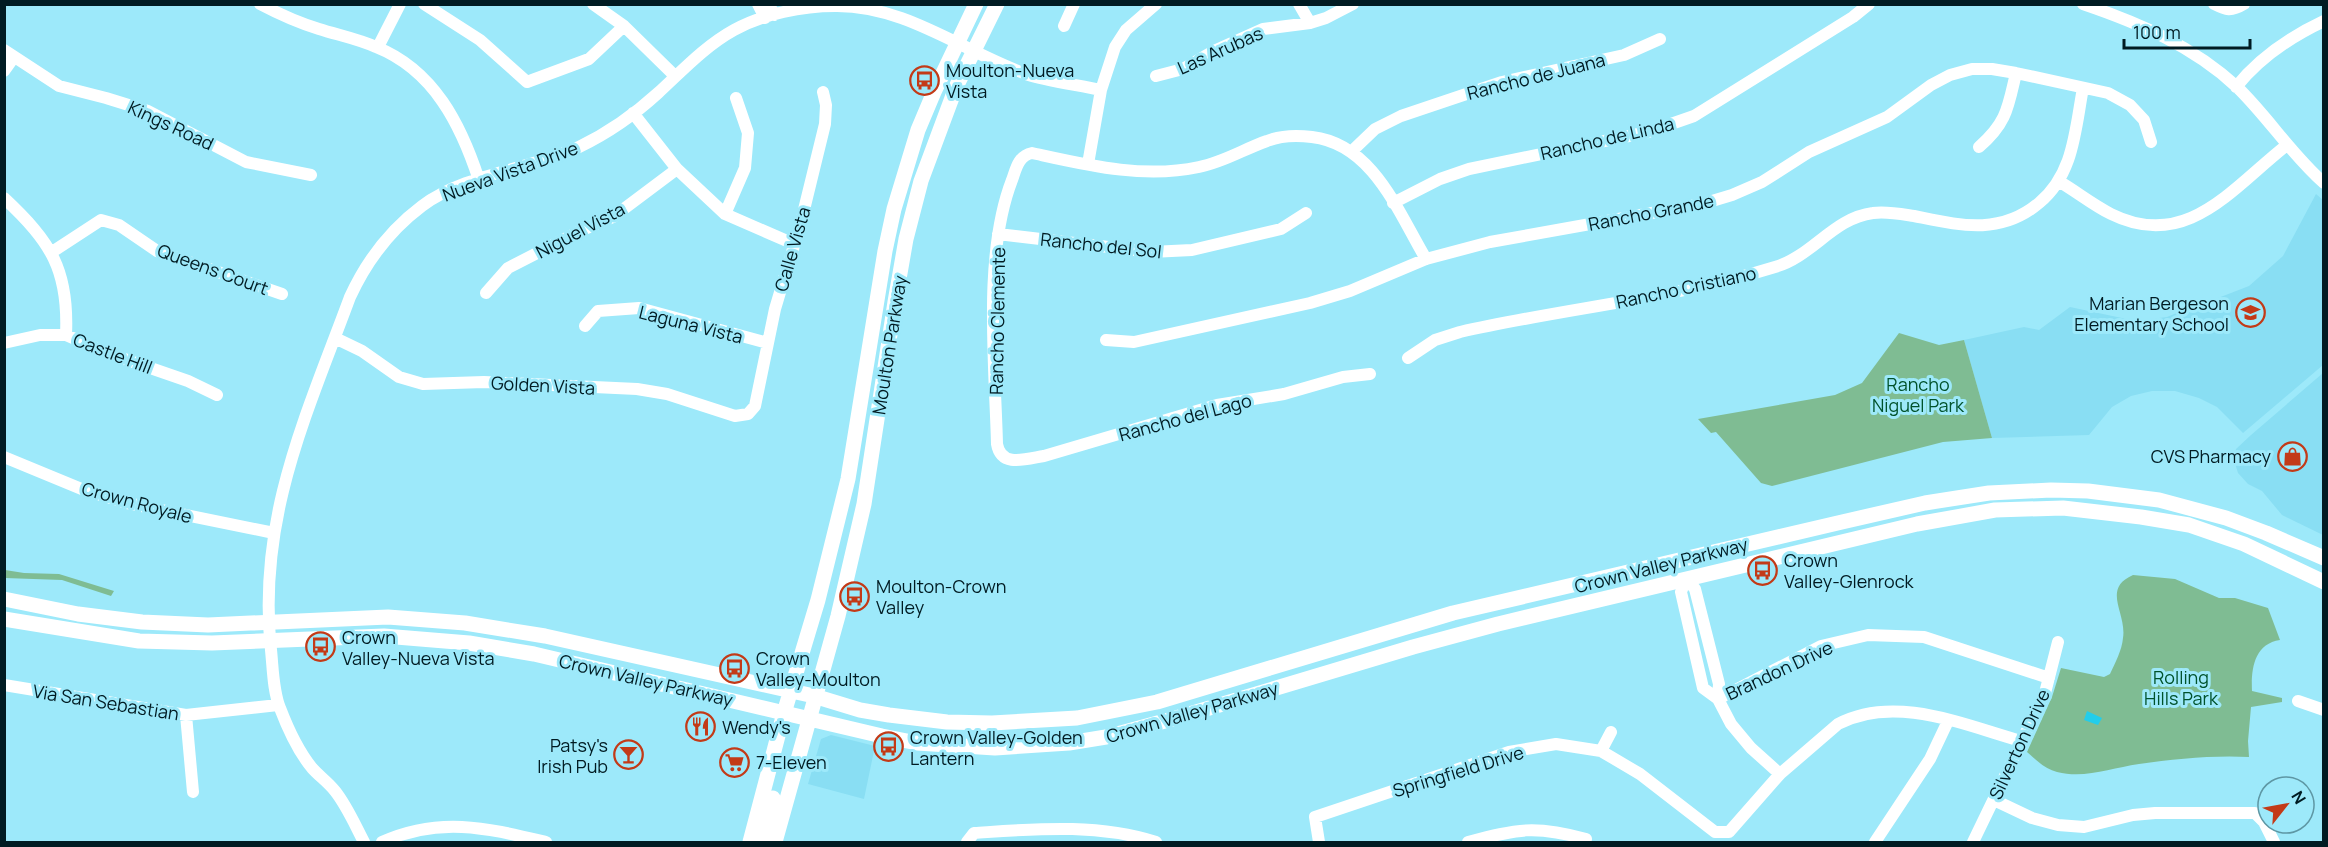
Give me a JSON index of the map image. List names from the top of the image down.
{
  "streets": {
    "main road": ["Moulton Parkway", "Crown Valley Parkway"],
    "street": [
      "Las Arubas",
      "Rancho de Juana",
      "Kings Road",
      "Rancho de Linda",
      "Nueva Vista Drive",
      "Rancho Grande",
      "Niguel Vista",
      "Rancho del Sol",
      "Calle Vista",
      "Queens Court",
      "Rancho Cristiano",
      "Rancho Clemente",
      "Laguna Vista",
      "Castle Hill",
      "Golden Vista",
      "Rancho del Lago",
      "Crown Royale",
      "Brandon Drive",
      "Via San Sebastian",
      "Silverton Drive",
      "Springfield Drive"
    ]
  },
  "crossings": [
    ["Nueva Vista Drive", "Moulton Parkway"],
    ["Nueva Vista Drive", "Golden Vista"],
    ["Nueva Vista Drive", "Crown Royale"],
    ["Nueva Vista Drive", "Crown Valley Parkway"],
    ["Nueva Vista Drive", "Via San Sebastian"],
    ["Rancho Grande", "Rancho Cristiano"],
    ["Rancho del Sol", "Rancho Clemente"],
    ["Calle Vista", "Laguna Vista"],
    ["Calle Vista", "Golden Vista"],
    ["Rancho Clemente", "Rancho del Lago"],
    ["Moulton Parkway", "Crown Valley Parkway"],
    ["Brandon Drive", "Silverton Drive"],
    ["Silverton Drive", "Springfield Drive"]
  ],
  "parks": ["Rancho Niguel Park", "Rolling Hills Park"],
  "places": {
    "bus stop": [
      "Moulton-Nueva Vista",
      "Crown Valley-Glenrock",
      "Moulton-Crown Valley",
      "Crown Valley-Nueva Vista",
      "Crown Valley-Moulton",
      "Crown Valley-Golden Lantern"
    ],
    "school or university": ["Marian Bergeson Elementary School"],
    "shop": ["CVS Pharmacy"],
    "restaurant": ["Wendy's"],
    "bar": ["Patsy's Irish Pub"],
    "supermarket": ["7-Eleven"]
  },
  "scale_bar": "100 m",
  "north": "top right"
}
